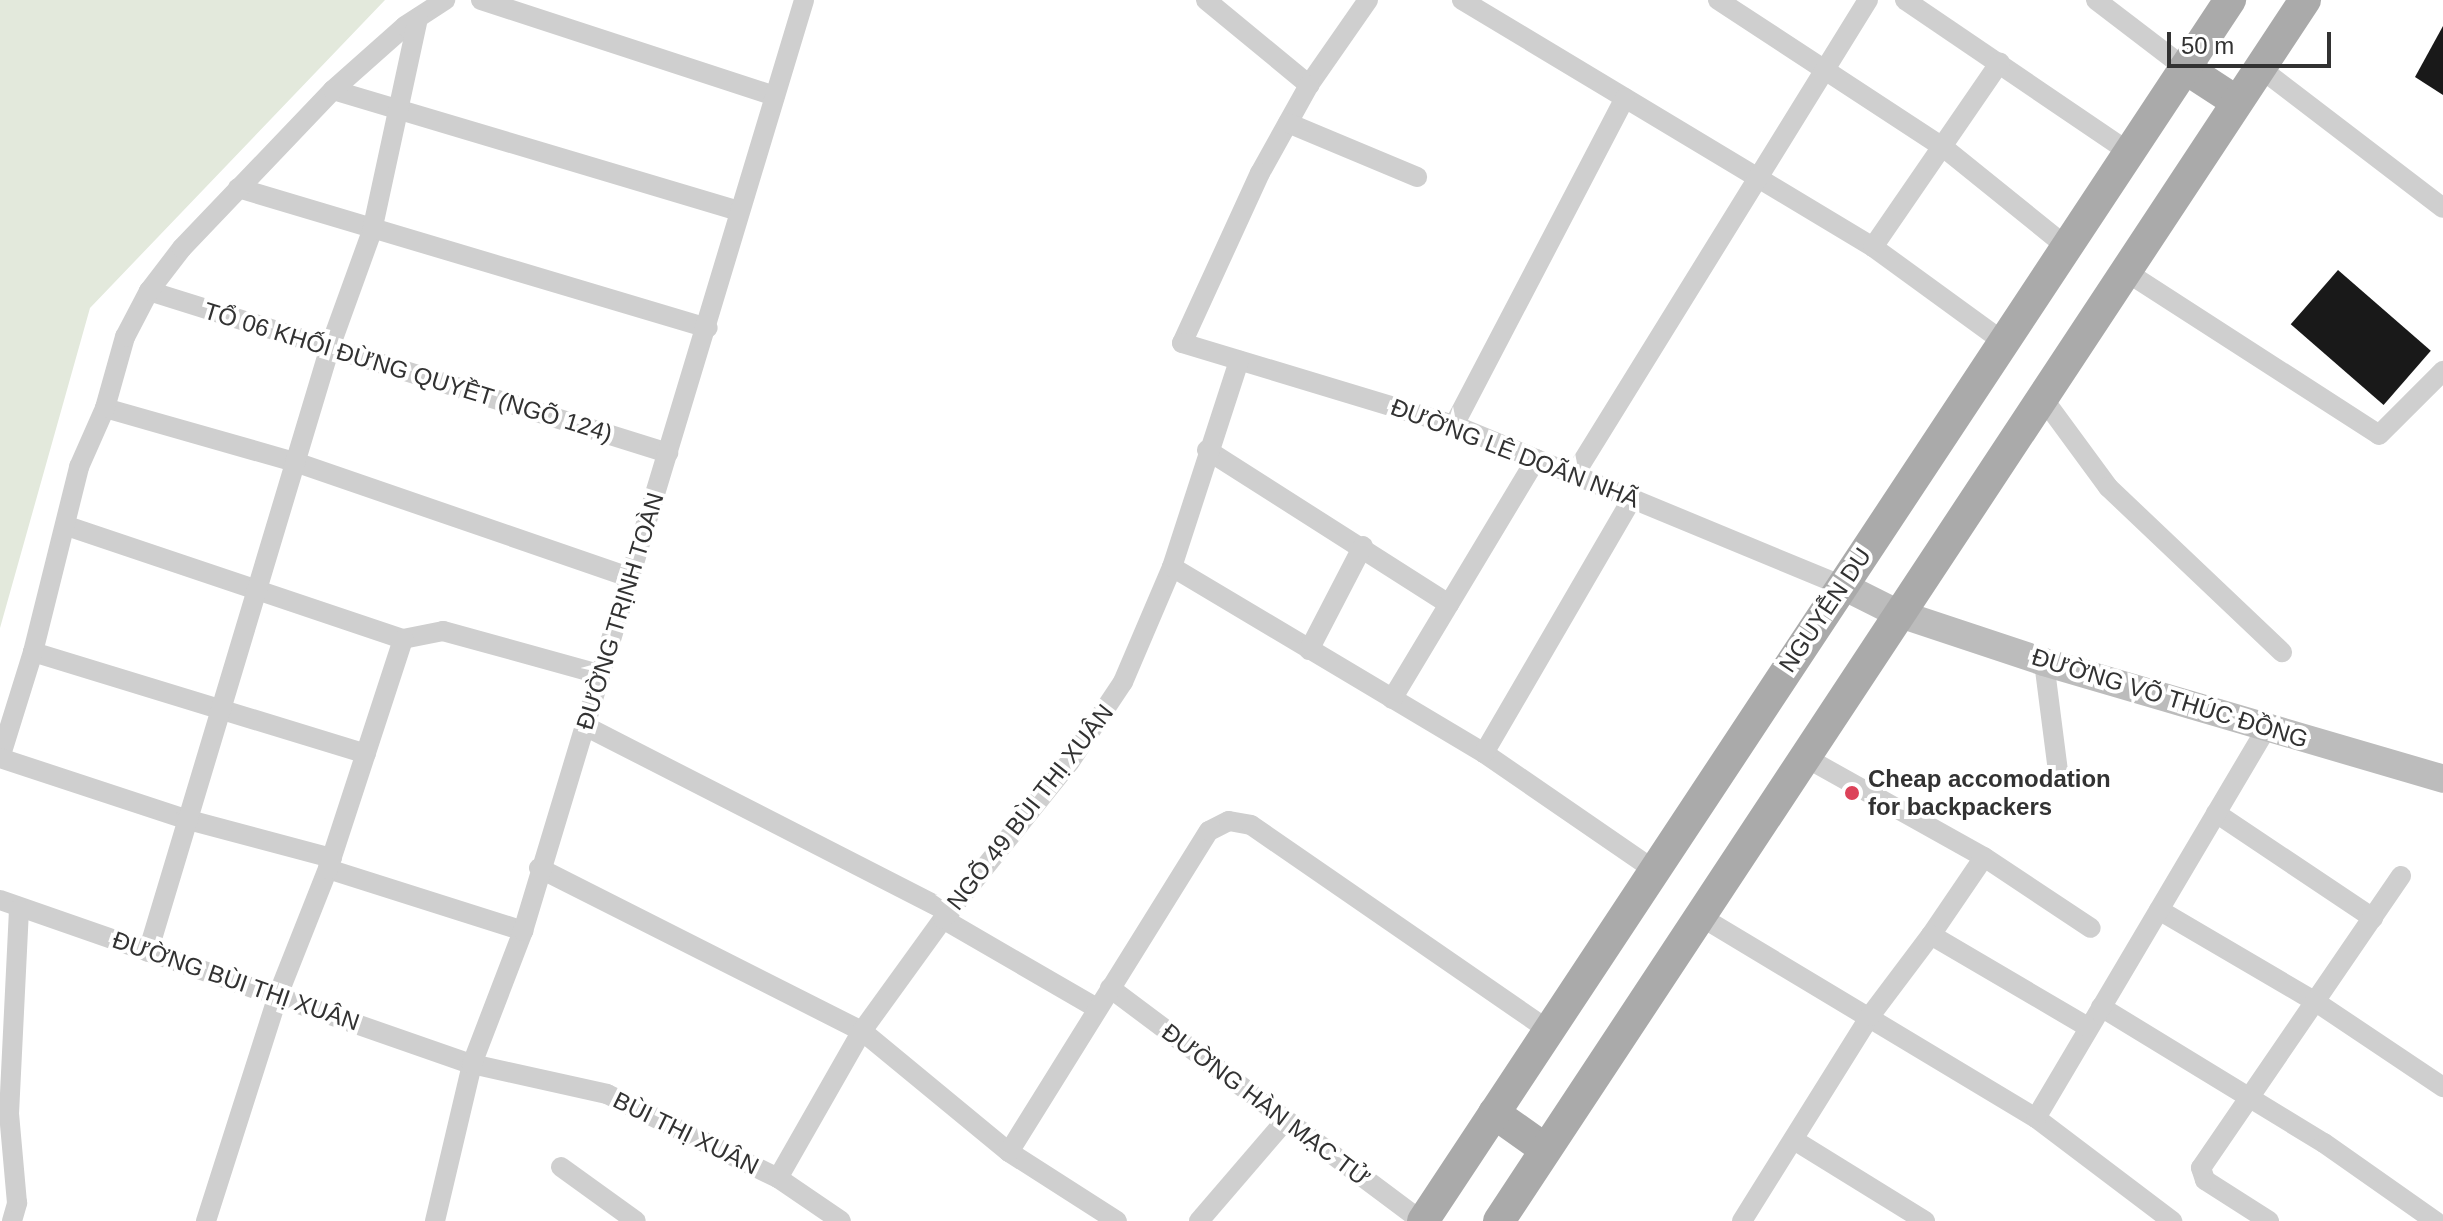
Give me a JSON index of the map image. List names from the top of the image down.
{
  "streets": {
    "main road": ["NGUYỄN DU"],
    "street": [
      "TỔ 06 KHỐI ĐỪNG QUYỀT (NGÕ 124)",
      "ĐƯỜNG LÊ DOÃN NHÃ",
      "ĐƯỜNG TRỊNH TOÀN",
      "ĐƯỜNG VÕ THÚC ĐỒNG",
      "NGÕ 49 BÙI THỊ XUÂN",
      "ĐƯỜNG BÙI THỊ XUÂN",
      "ĐƯỜNG HÀN MẠC TỬ",
      "BÙI THỊ XUÂN"
    ]
  },
  "crossings": [
    ["TỔ 06 KHỐI ĐỪNG QUYỀT (NGÕ 124)", "ĐƯỜNG TRỊNH TOÀN"],
    ["ĐƯỜNG LÊ DOÃN NHÃ", "NGUYỄN DU"],
    ["ĐƯỜNG LÊ DOÃN NHÃ", "ĐƯỜNG VÕ THÚC ĐỒNG"],
    ["ĐƯỜNG LÊ DOÃN NHÃ", "NGÕ 49 BÙI THỊ XUÂN"],
    ["NGUYỄN DU", "ĐƯỜNG VÕ THÚC ĐỒNG"],
    ["NGUYỄN DU", "ĐƯỜNG HÀN MẠC TỬ"],
    ["ĐƯỜNG TRỊNH TOÀN", "ĐƯỜNG BÙI THỊ XUÂN"],
    ["ĐƯỜNG TRỊNH TOÀN", "BÙI THỊ XUÂN"],
    ["NGÕ 49 BÙI THỊ XUÂN", "BÙI THỊ XUÂN"],
    ["ĐƯỜNG BÙI THỊ XUÂN", "BÙI THỊ XUÂN"]
  ],
  "places": ["Cheap accomodation for backpackers"],
  "scale_bar": "50 m"
}
